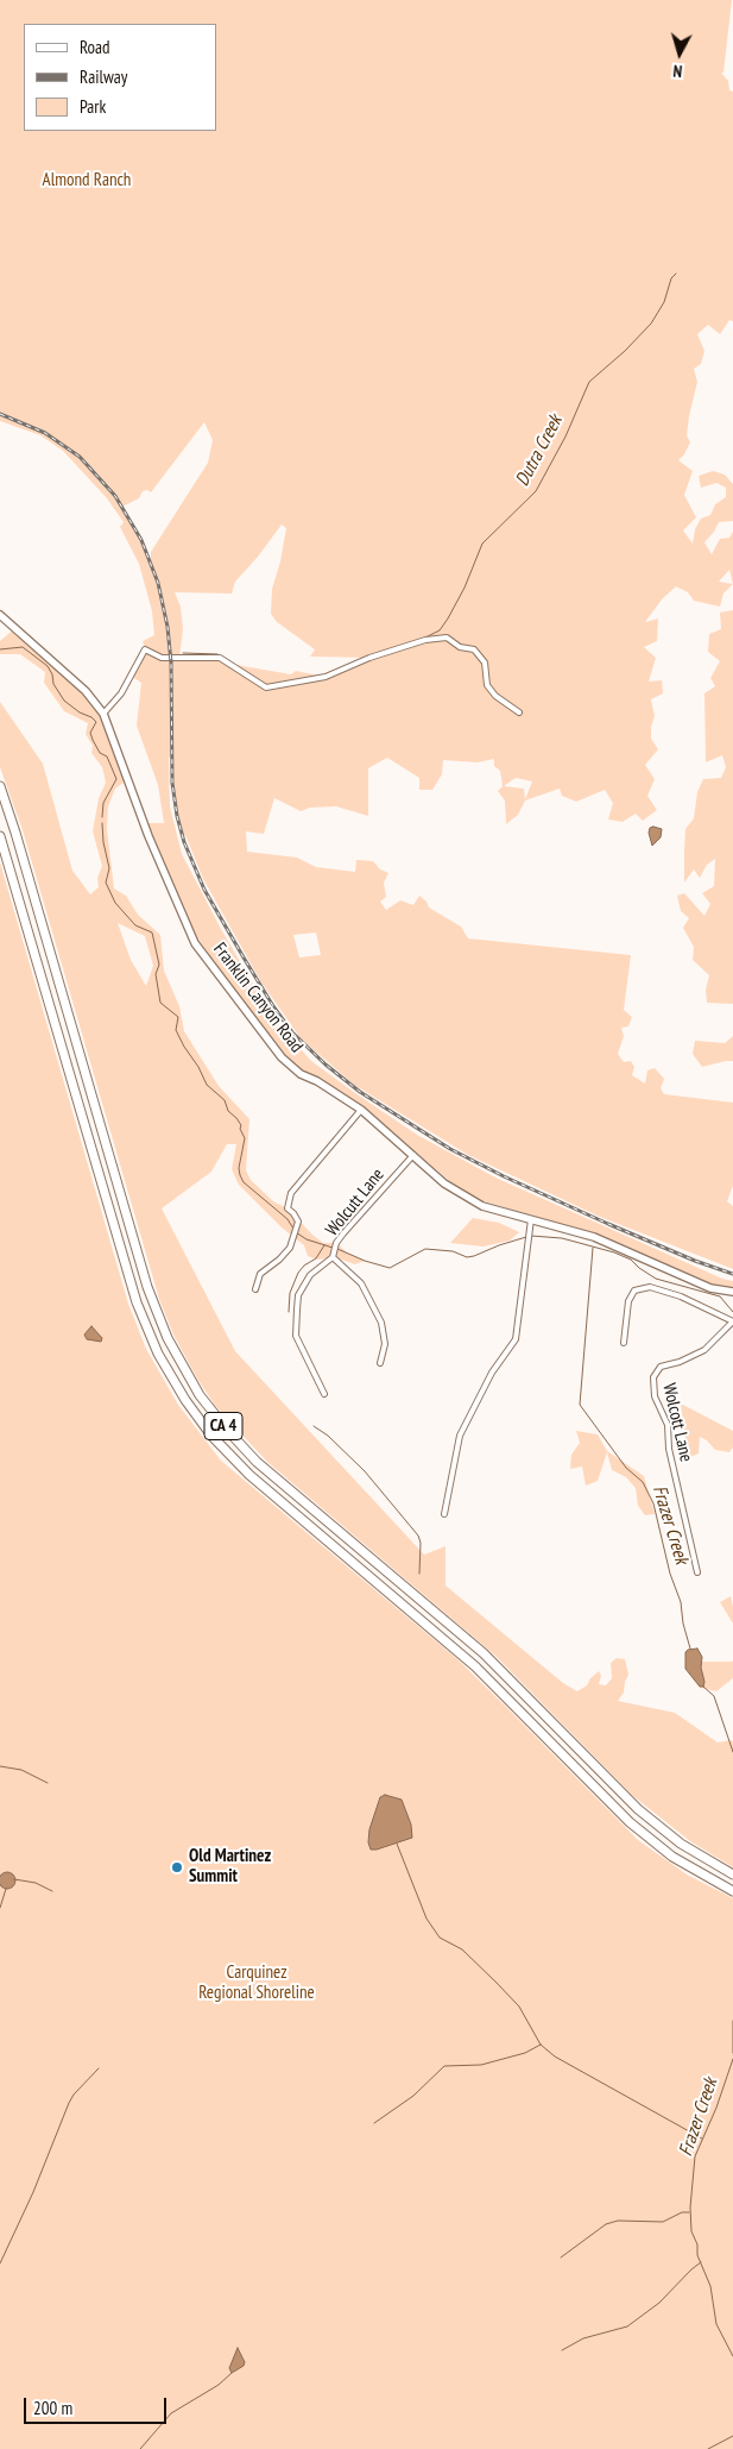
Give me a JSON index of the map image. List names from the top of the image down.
{
  "streets": {
    "highway": ["CA 4"],
    "street": ["Franklin Canyon Road", "Wolcutt Lane", "Wolcott Lane"]
  },
  "crossings": [
    ["Franklin Canyon Road", "Wolcutt Lane"]
  ],
  "water": ["Dutra Creek", "Frazer Creek"],
  "parks": ["Almond Ranch", "Carquinez Regional Shoreline"],
  "places": ["Old Martinez Summit"],
  "legend": ["Road", "Railway", "Park"],
  "scale_bar": "200 m",
  "north": "bottom"
}
